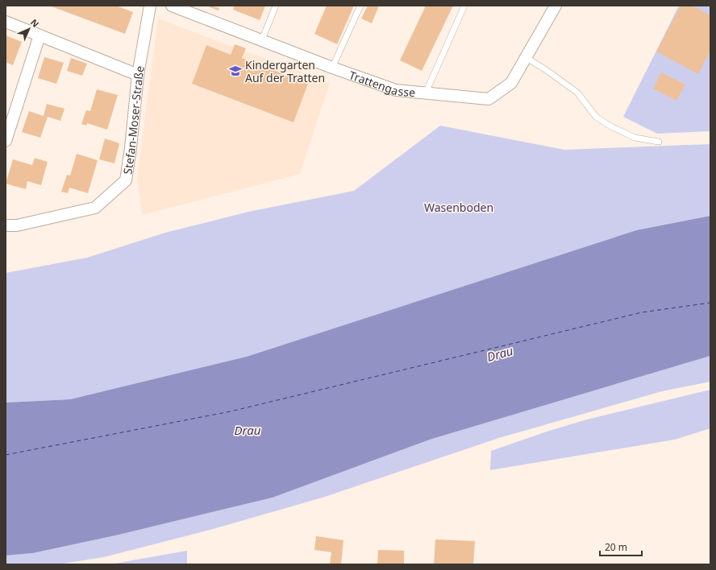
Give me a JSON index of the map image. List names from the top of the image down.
{
  "streets": {
    "street": ["Trattengasse", "Stefan-Moser-Straße"]
  },
  "water": ["Drau"],
  "parks": ["Wasenboden"],
  "places": {
    "school or university": ["Kindergarten Auf der Tratten"]
  },
  "scale_bar": "20 m",
  "north": "top right"
}
